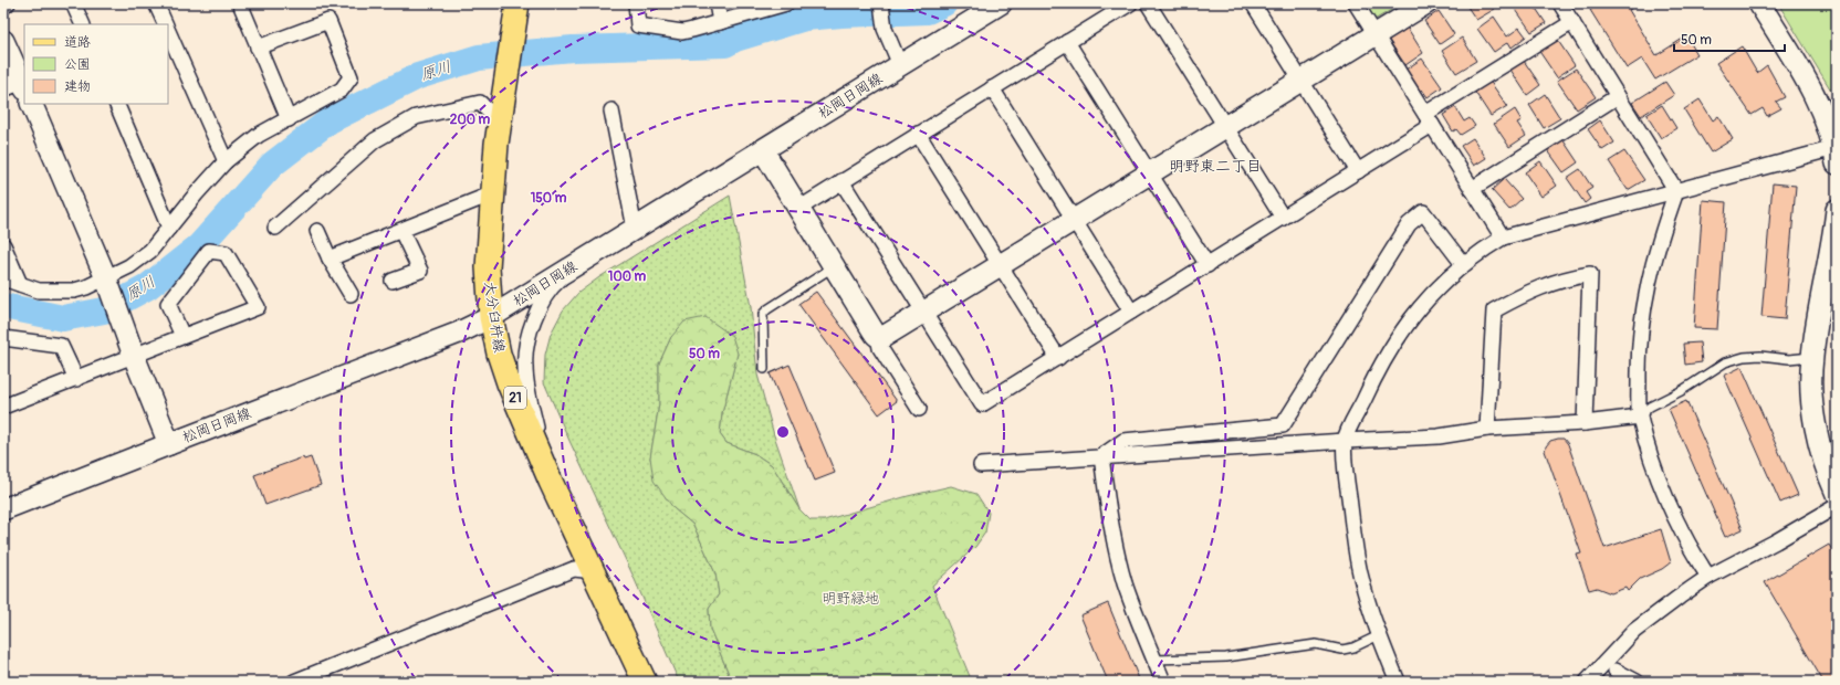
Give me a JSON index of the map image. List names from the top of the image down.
{
  "streets": {
    "main road": ["大分臼杵線", "21"],
    "street": ["松岡日岡線"]
  },
  "crossings": [
    ["松岡日岡線", "大分臼杵線"]
  ],
  "districts": ["明野東二丁目"],
  "water": ["原川"],
  "parks": ["明野緑地"],
  "legend": ["道路", "公園", "建物"],
  "scale_bar": "50 m",
  "rings": [
    "200 m",
    "150 m",
    "100 m",
    "50 m"
  ]
}
